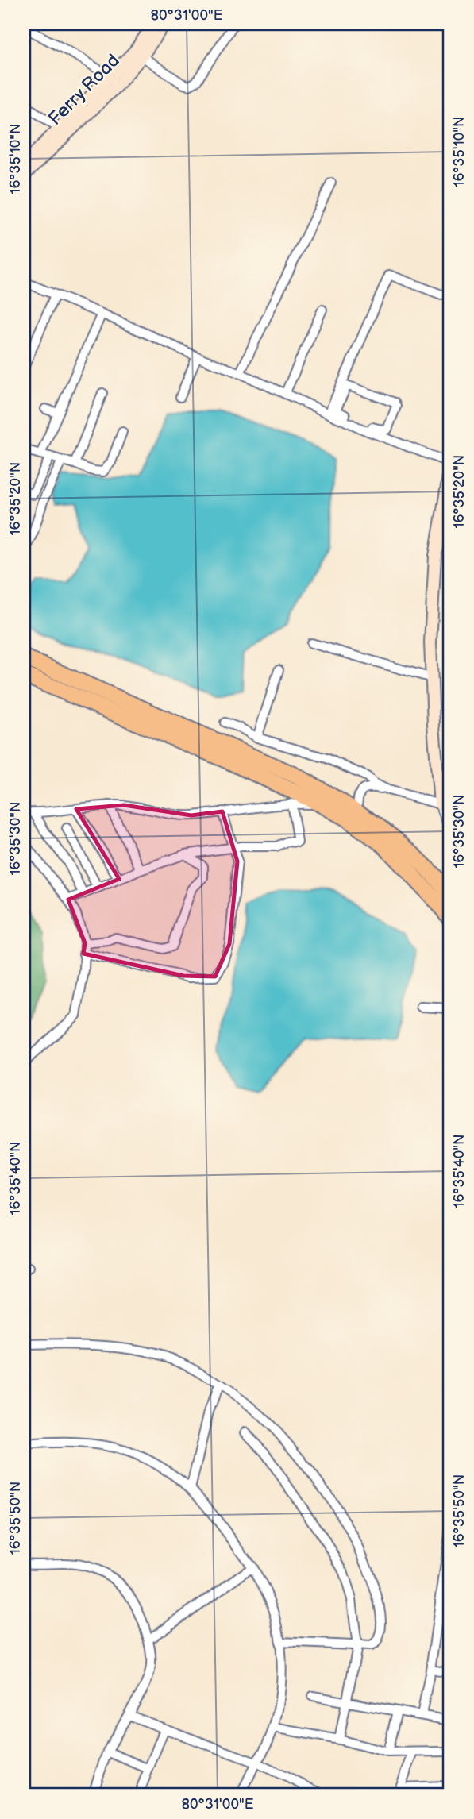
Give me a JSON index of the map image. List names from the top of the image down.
{
  "streets": {
    "street": ["Ferry Road"]
  },
  "coordinates": [
    "80°31'00\"E",
    "16°35'10\"N",
    "16°35'20\"N",
    "16°35'30\"N",
    "16°35'40\"N",
    "16°35'50\"N"
  ]
}
